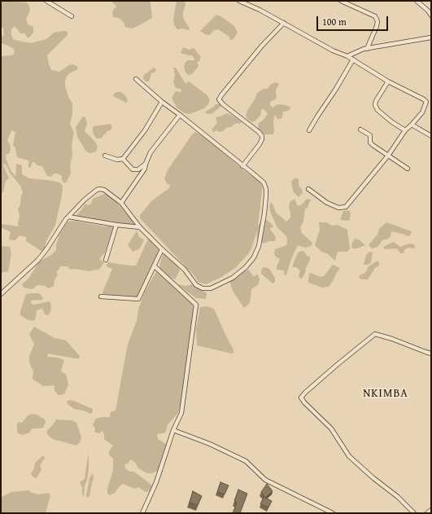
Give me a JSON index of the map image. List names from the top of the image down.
{
  "districts": ["NKIMBA"],
  "scale_bar": "100 m"
}
